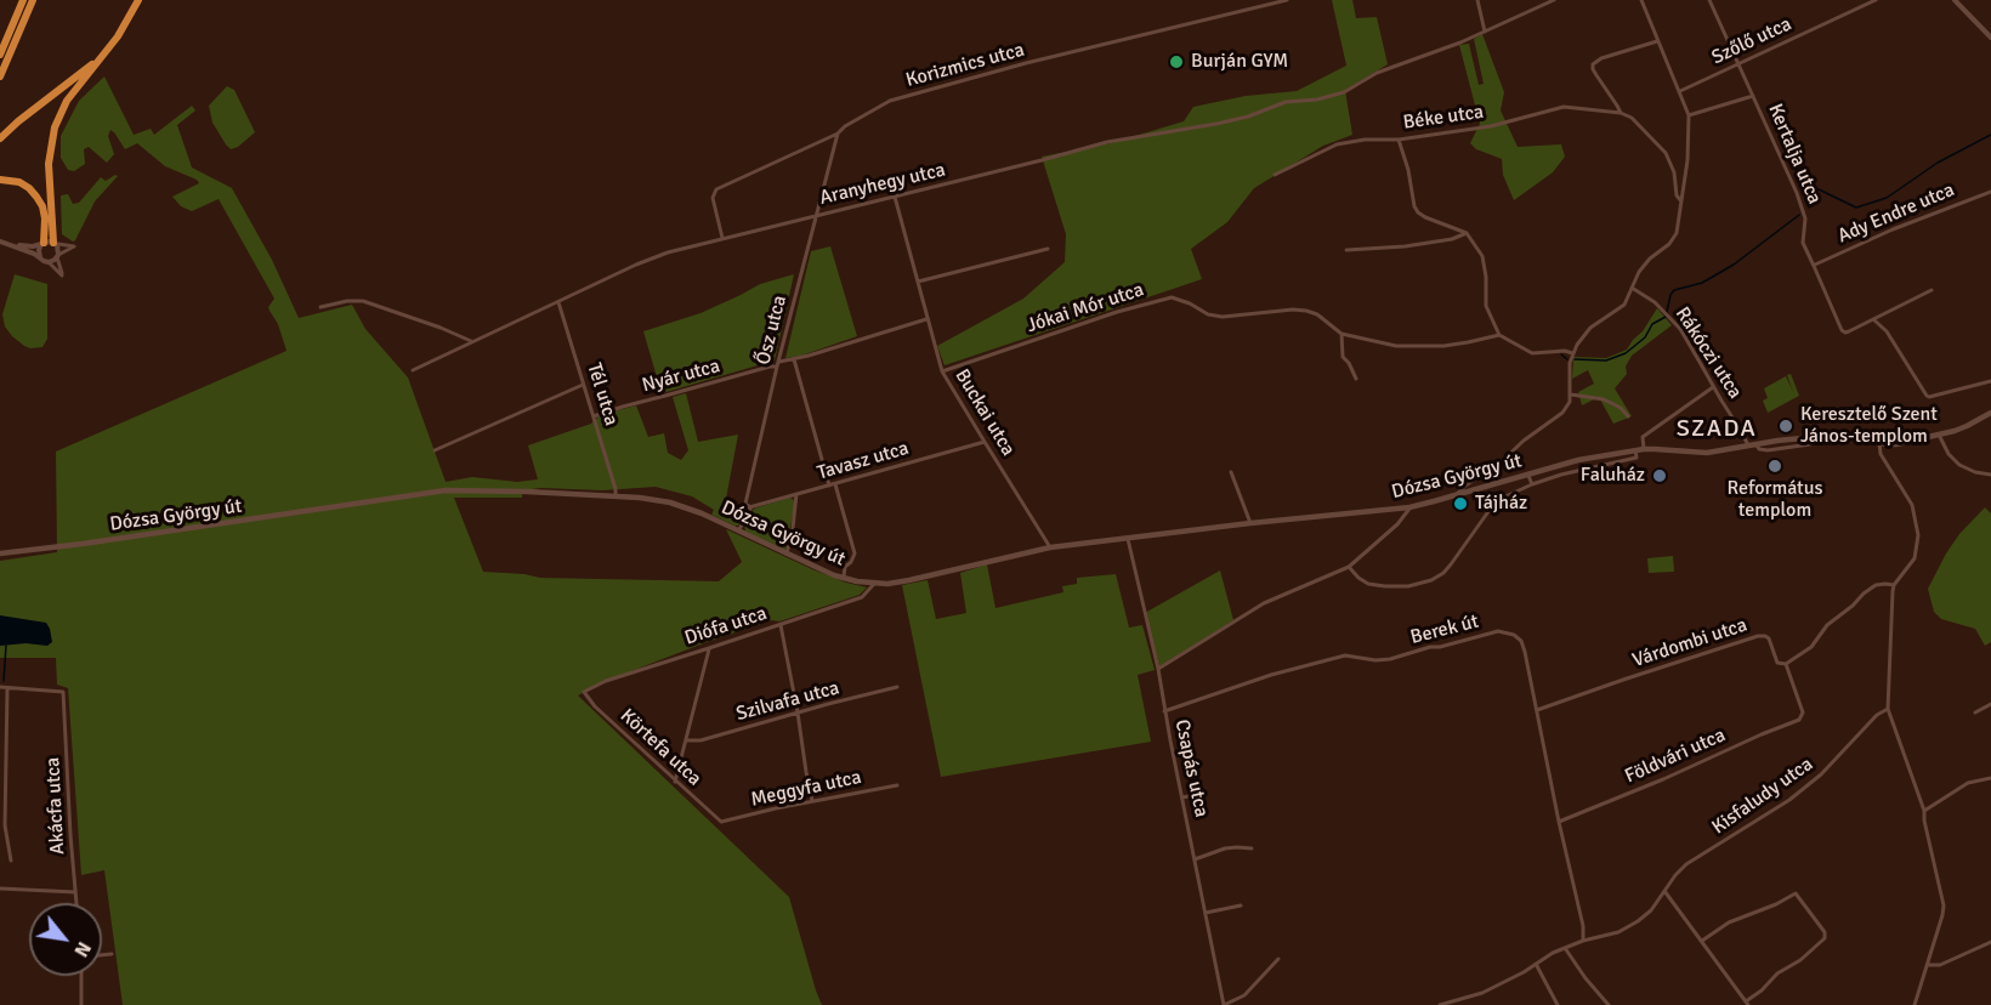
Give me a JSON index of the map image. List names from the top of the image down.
{
  "streets": {
    "main road": ["Dózsa György út"],
    "street": [
      "Szőlő utca",
      "Korizmics utca",
      "Béke utca",
      "Kertalja utca",
      "Aranyhegy utca",
      "Ady Endre utca",
      "Jókai Mór utca",
      "Ősz utca",
      "Rákóczi utca",
      "Nyár utca",
      "Tél utca",
      "Buckai utca",
      "Tavasz utca",
      "Diófa utca",
      "Berek út",
      "Várdombi utca",
      "Szilvafa utca",
      "Körtefa utca",
      "Földvári utca",
      "Csapás utca",
      "Meggyfa utca",
      "Kisfaludy utca",
      "Akácfa utca"
    ]
  },
  "crossings": [
    ["Szőlő utca", "Kertalja utca"],
    ["Korizmics utca", "Aranyhegy utca"],
    ["Korizmics utca", "Ősz utca"],
    ["Kertalja utca", "Ady Endre utca"],
    ["Aranyhegy utca", "Ősz utca"],
    ["Aranyhegy utca", "Tél utca"],
    ["Aranyhegy utca", "Buckai utca"],
    ["Jókai Mór utca", "Buckai utca"],
    ["Ősz utca", "Nyár utca"],
    ["Ősz utca", "Tavasz utca"],
    ["Ősz utca", "Dózsa György út"],
    ["Rákóczi utca", "Dózsa György út"],
    ["Nyár utca", "Tél utca"],
    ["Nyár utca", "Buckai utca"],
    ["Tél utca", "Dózsa György út"],
    ["Buckai utca", "Tavasz utca"],
    ["Buckai utca", "Dózsa György út"],
    ["Dózsa György út", "Diófa utca"],
    ["Dózsa György út", "Csapás utca"],
    ["Diófa utca", "Körtefa utca"],
    ["Berek út", "Várdombi utca"],
    ["Berek út", "Földvári utca"],
    ["Berek út", "Csapás utca"],
    ["Berek út", "Kisfaludy utca"],
    ["Várdombi utca", "Földvári utca"],
    ["Körtefa utca", "Meggyfa utca"]
  ],
  "districts": ["SZADA"],
  "places": [
    "Burján GYM",
    "Keresztelő Szent János-templom",
    "Református templom",
    "Faluház",
    "Tájház"
  ],
  "north": "bottom right"
}
